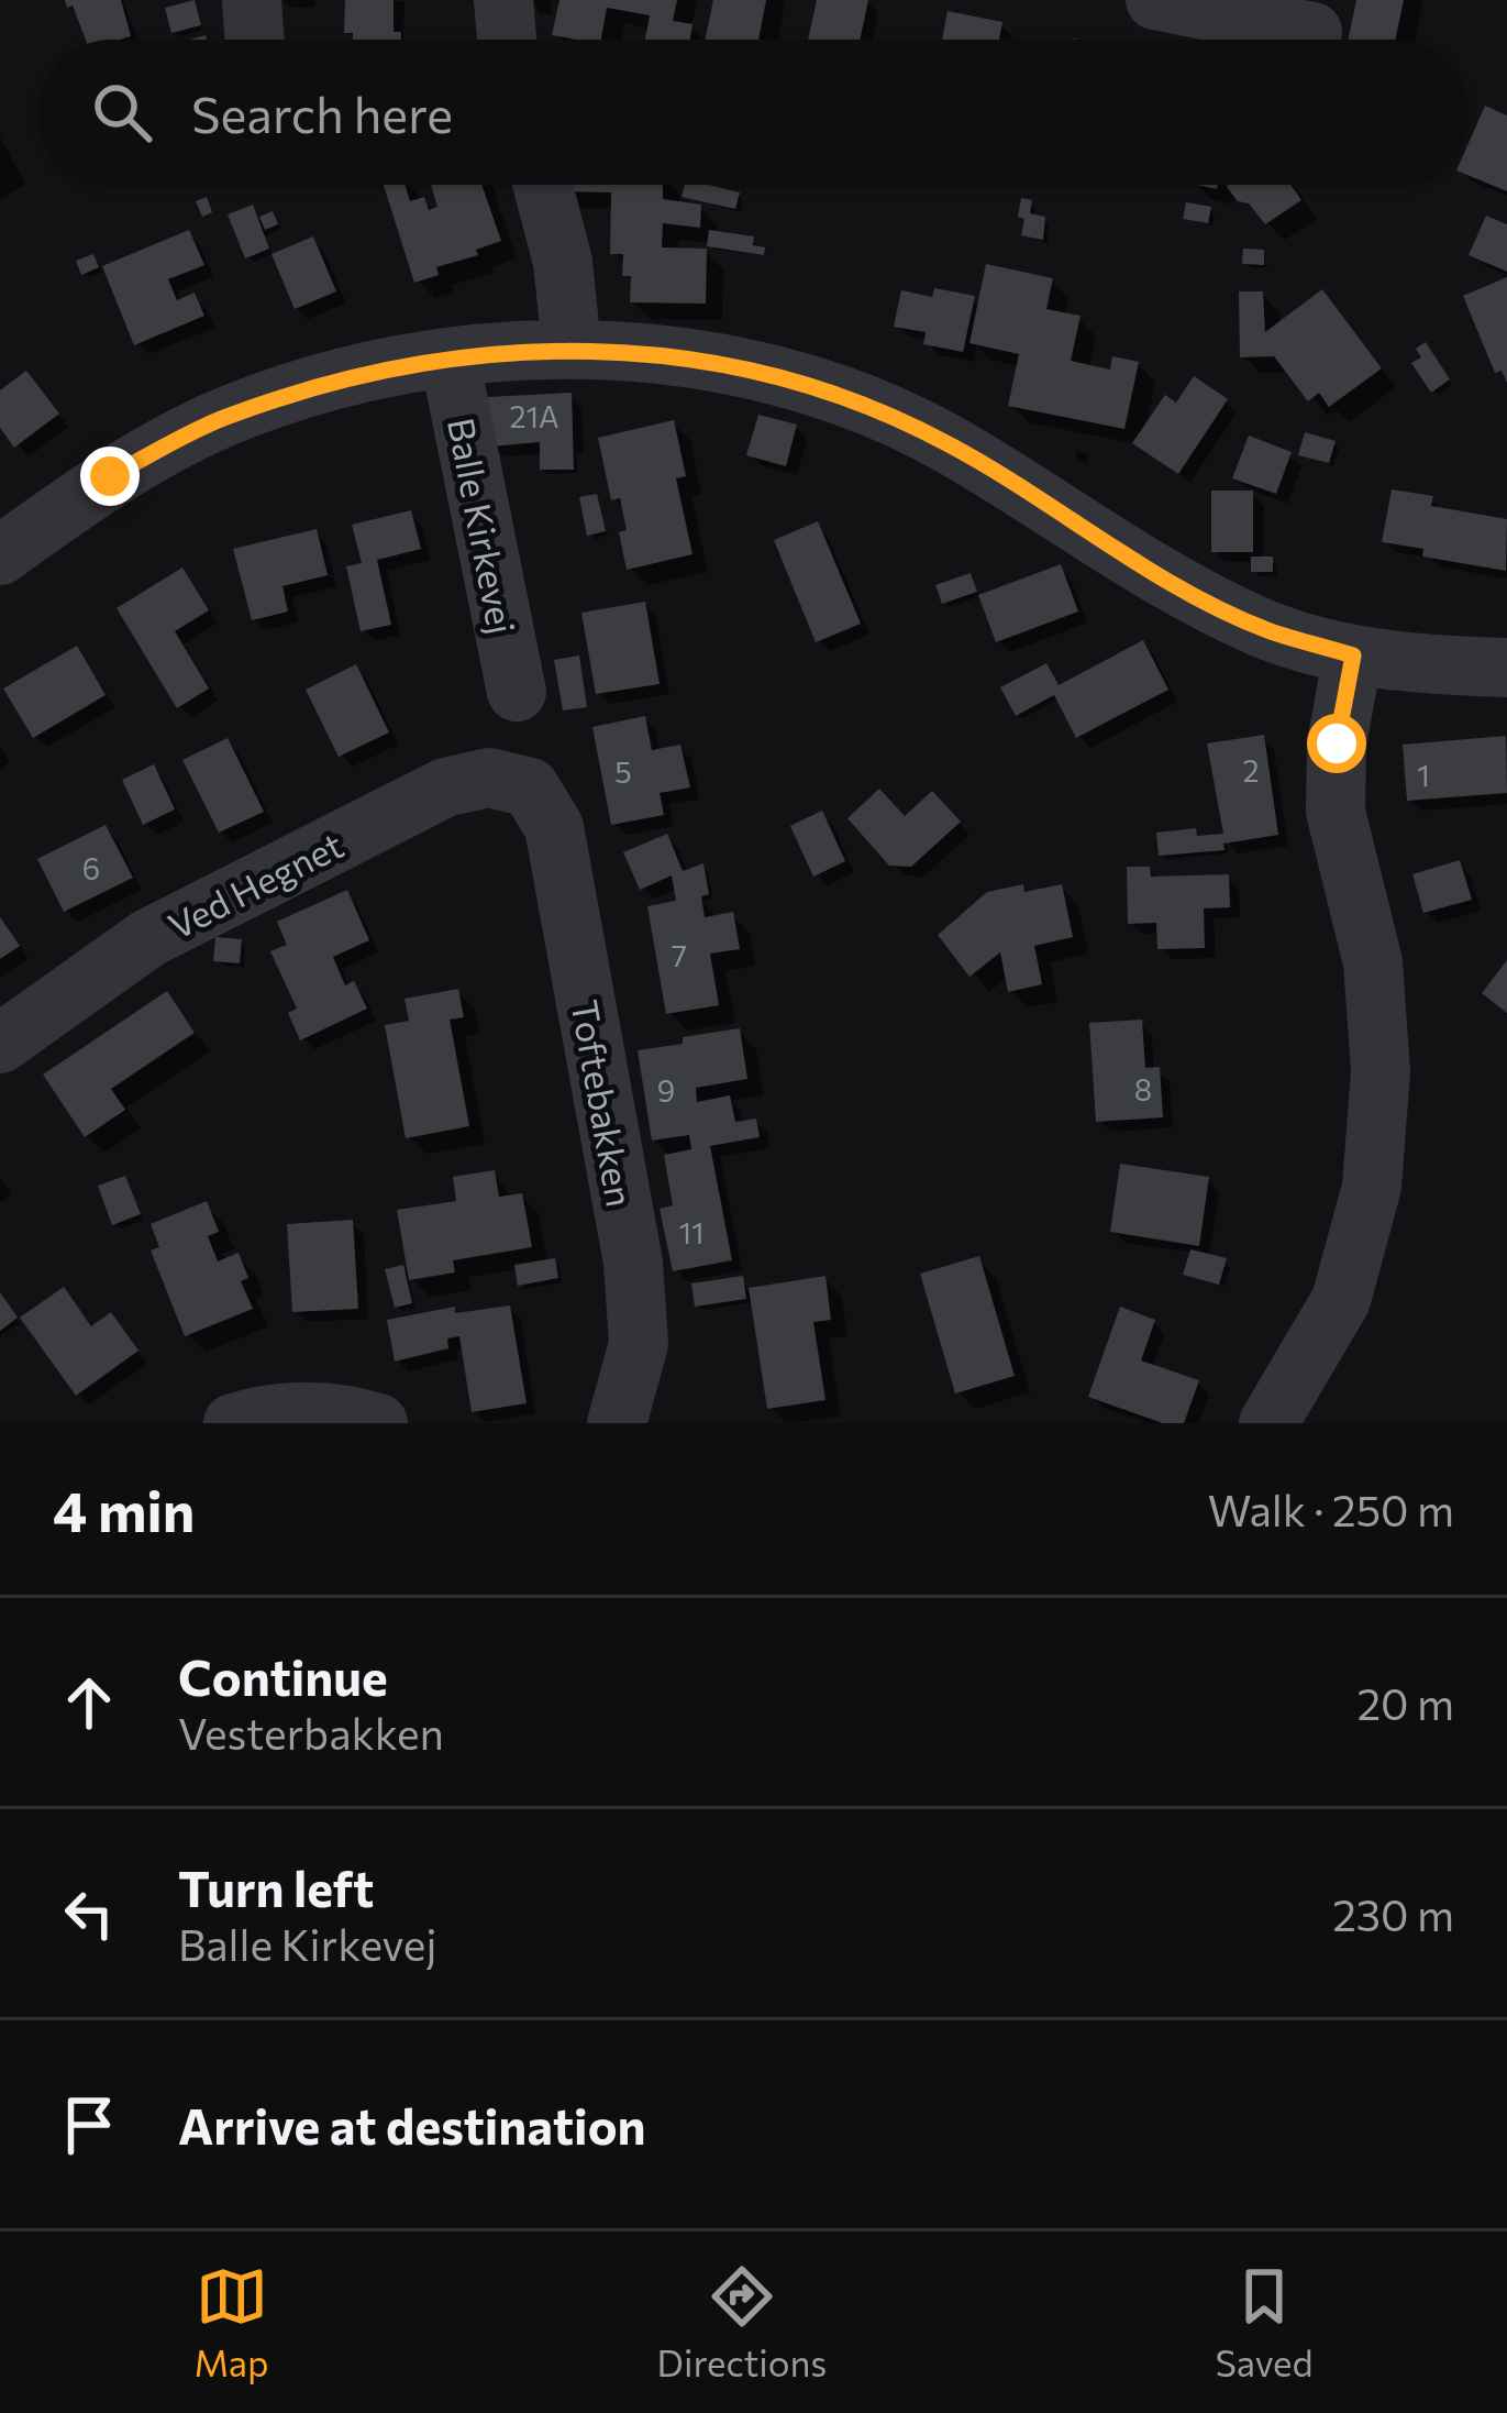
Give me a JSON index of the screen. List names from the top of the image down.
{
  "streets": {
    "street": ["Balle Kirkevej", "Ved Hegnet", "Toftebakken"]
  },
  "crossings": [
    ["Ved Hegnet", "Toftebakken"]
  ],
  "house_numbers": [
    "21A",
    "2",
    "5",
    "1",
    "6",
    "7",
    "8",
    "9",
    "11"
  ],
  "page": {
    "search": "Search here",
    "heading": ["4 min", "Walk · 250 m"],
    "list": [
      ["Continue", "Vesterbakken", "20 m"],
      ["Turn left", "Balle Kirkevej", "230 m"],
      "Arrive at destination"
    ],
    "nav": ["Map", "Directions", "Saved"]
  }
}
